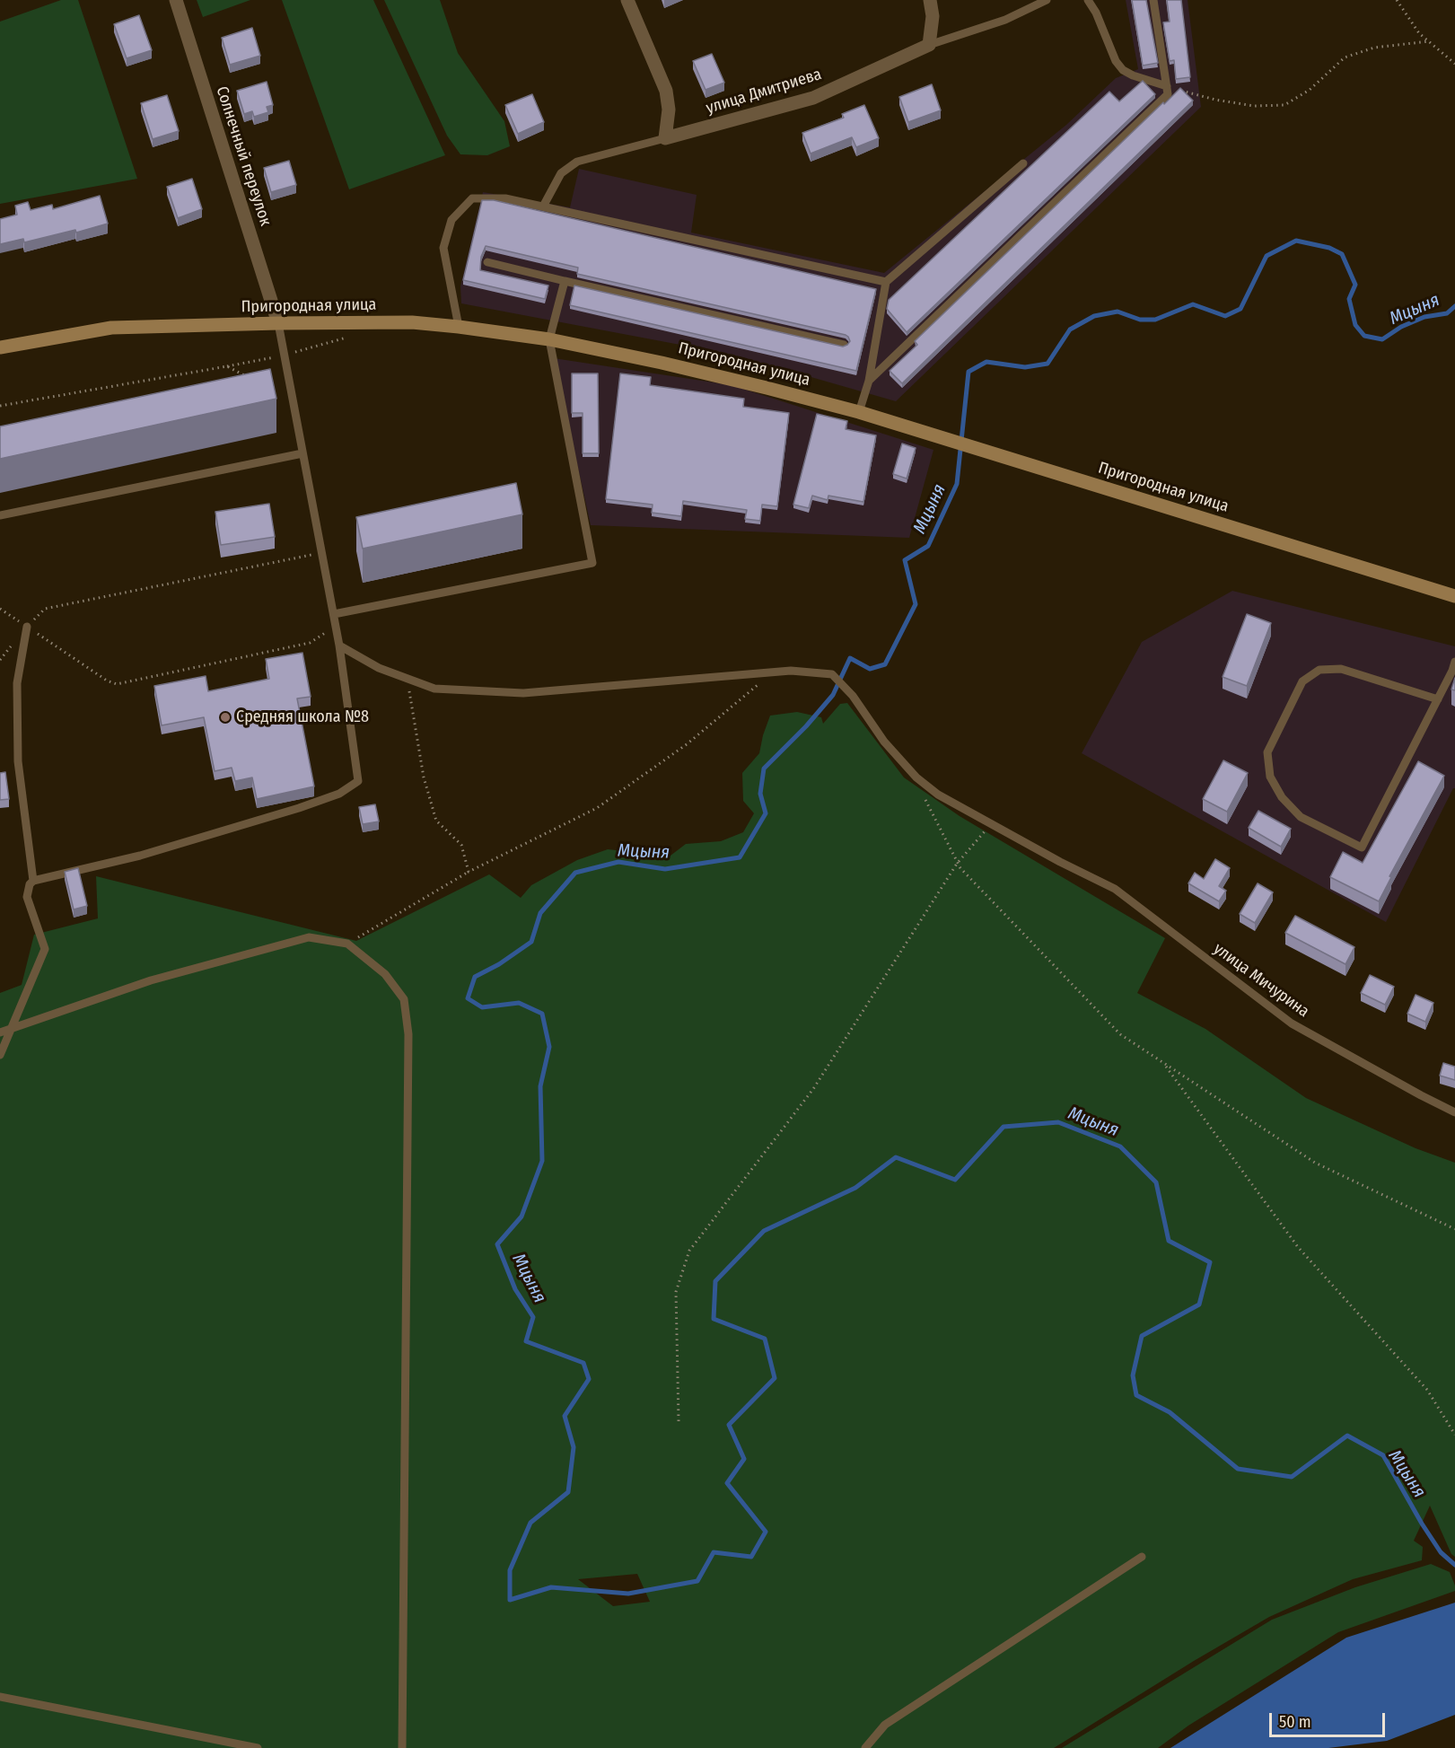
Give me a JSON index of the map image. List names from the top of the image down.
{
  "streets": {
    "street": ["улица Дмитриева", "Солнечный переулок", "Пригородная улица"],
    "lane": ["улица Мичурина"]
  },
  "crossings": [
    ["Солнечный переулок", "Пригородная улица"]
  ],
  "water": ["Мцыня"],
  "places": ["Средняя школа №8"],
  "scale_bar": "50 m"
}
